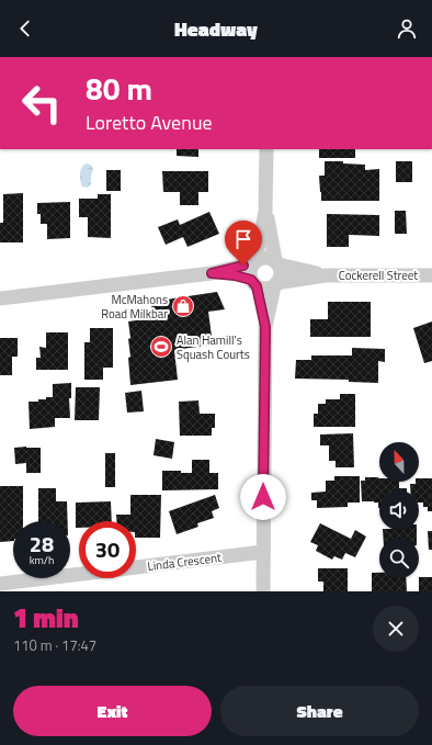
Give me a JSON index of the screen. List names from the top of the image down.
{
  "streets": {
    "street": ["Cockerell Street", "Linda Crescent"]
  },
  "places": {
    "shop": ["McMahons Road Milkbar"],
    "sports": ["Alan Hamill's Squash Courts"]
  },
  "north": "top",
  "page": {
    "header": "Headway",
    "turn": ["80 m", "Loretto Avenue"],
    "speed": "28 km/h",
    "limit": "30",
    "heading": ["1 min", "110 m · 17:47"],
    "buttons": ["Exit", "Share"]
  }
}
